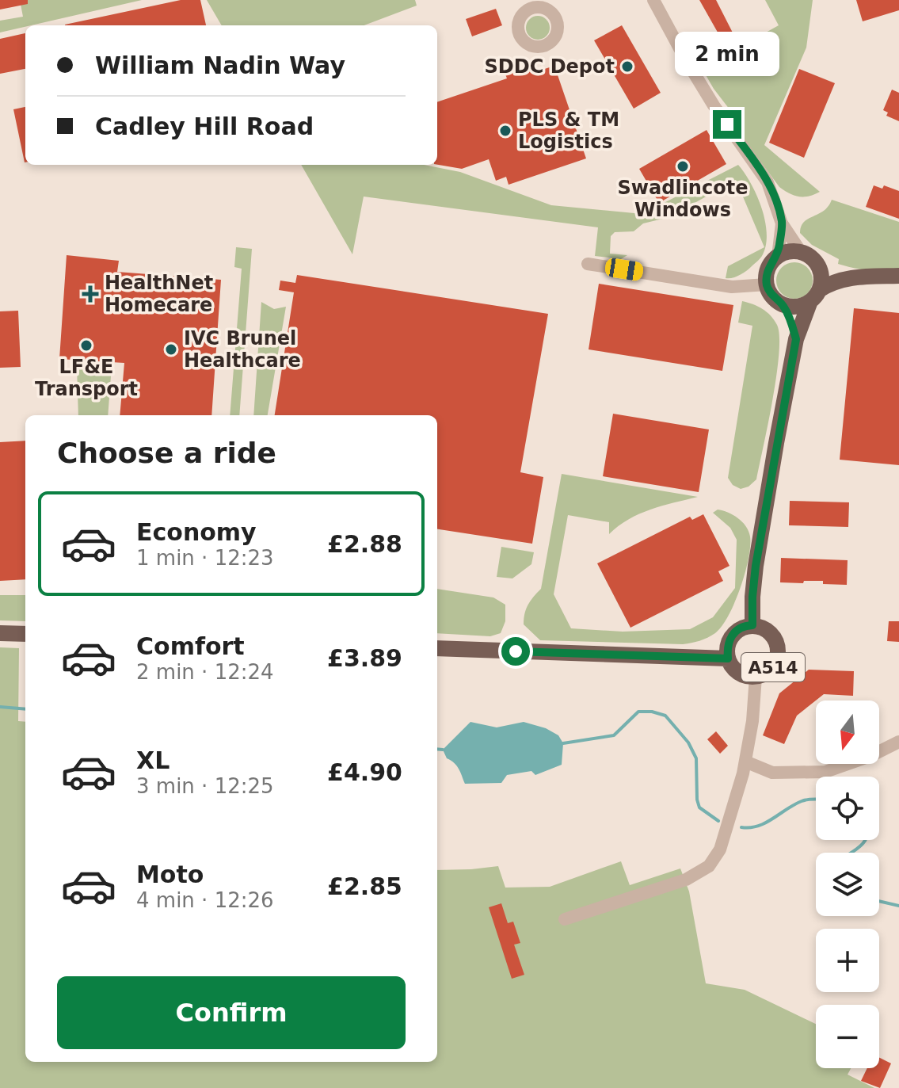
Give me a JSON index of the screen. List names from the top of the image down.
{
  "streets": {
    "main road": ["A514"]
  },
  "places": {
    "other": [
      "SDDC Depot",
      "PLS & TM Logistics",
      "Swadlincote Windows",
      "LF&E Transport",
      "IVC Brunel Healthcare"
    ],
    "health": ["HealthNet Homecare"]
  },
  "north": "bottom",
  "page": {
    "banner": ["William Nadin Way", "Cadley Hill Road"],
    "bubble": "2 min",
    "heading": "Choose a ride",
    "list": [
      {
        "name": "Economy",
        "note": "1 min · 12:23",
        "value": "£2.88"
      },
      {
        "name": "Comfort",
        "note": "2 min · 12:24",
        "value": "£3.89"
      },
      {
        "name": "XL",
        "note": "3 min · 12:25",
        "value": "£4.90"
      },
      {
        "name": "Moto",
        "note": "4 min · 12:26",
        "value": "£2.85"
      }
    ],
    "map_buttons": ["+", "−"],
    "buttons": "Confirm"
  }
}
